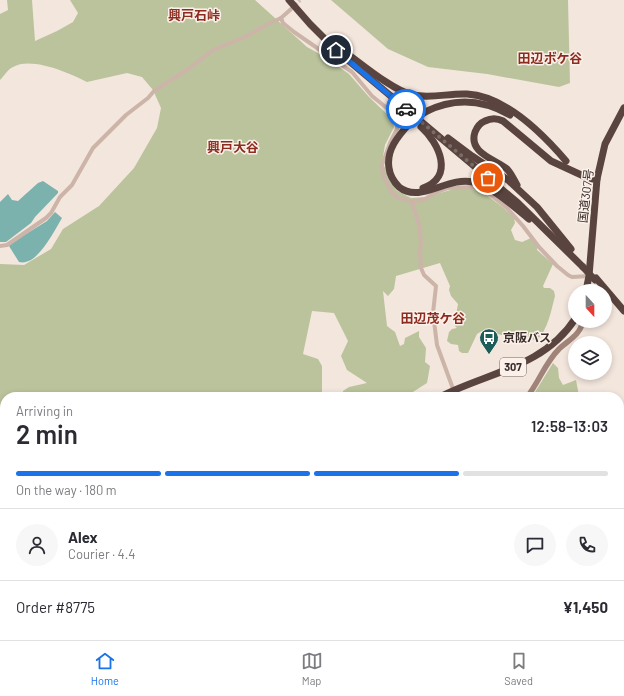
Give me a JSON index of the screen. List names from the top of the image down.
{
  "streets": {
    "highway": ["国道307号", "307"]
  },
  "districts": [
    "興戸石峠",
    "田辺ボケ谷",
    "興戸大谷",
    "田辺茂ケ谷"
  ],
  "places": {
    "bus stop": ["京阪バス"]
  },
  "north": "bottom",
  "page": {
    "heading": ["2 min", "Arriving in", "12:58–13:03"],
    "panel": [
      "Alex",
      "Courier · 4.4",
      "Order #8775",
      "¥1,450"
    ],
    "bar": "On the way · 180 m",
    "tabs": ["Home", "Map", "Saved"]
  }
}
